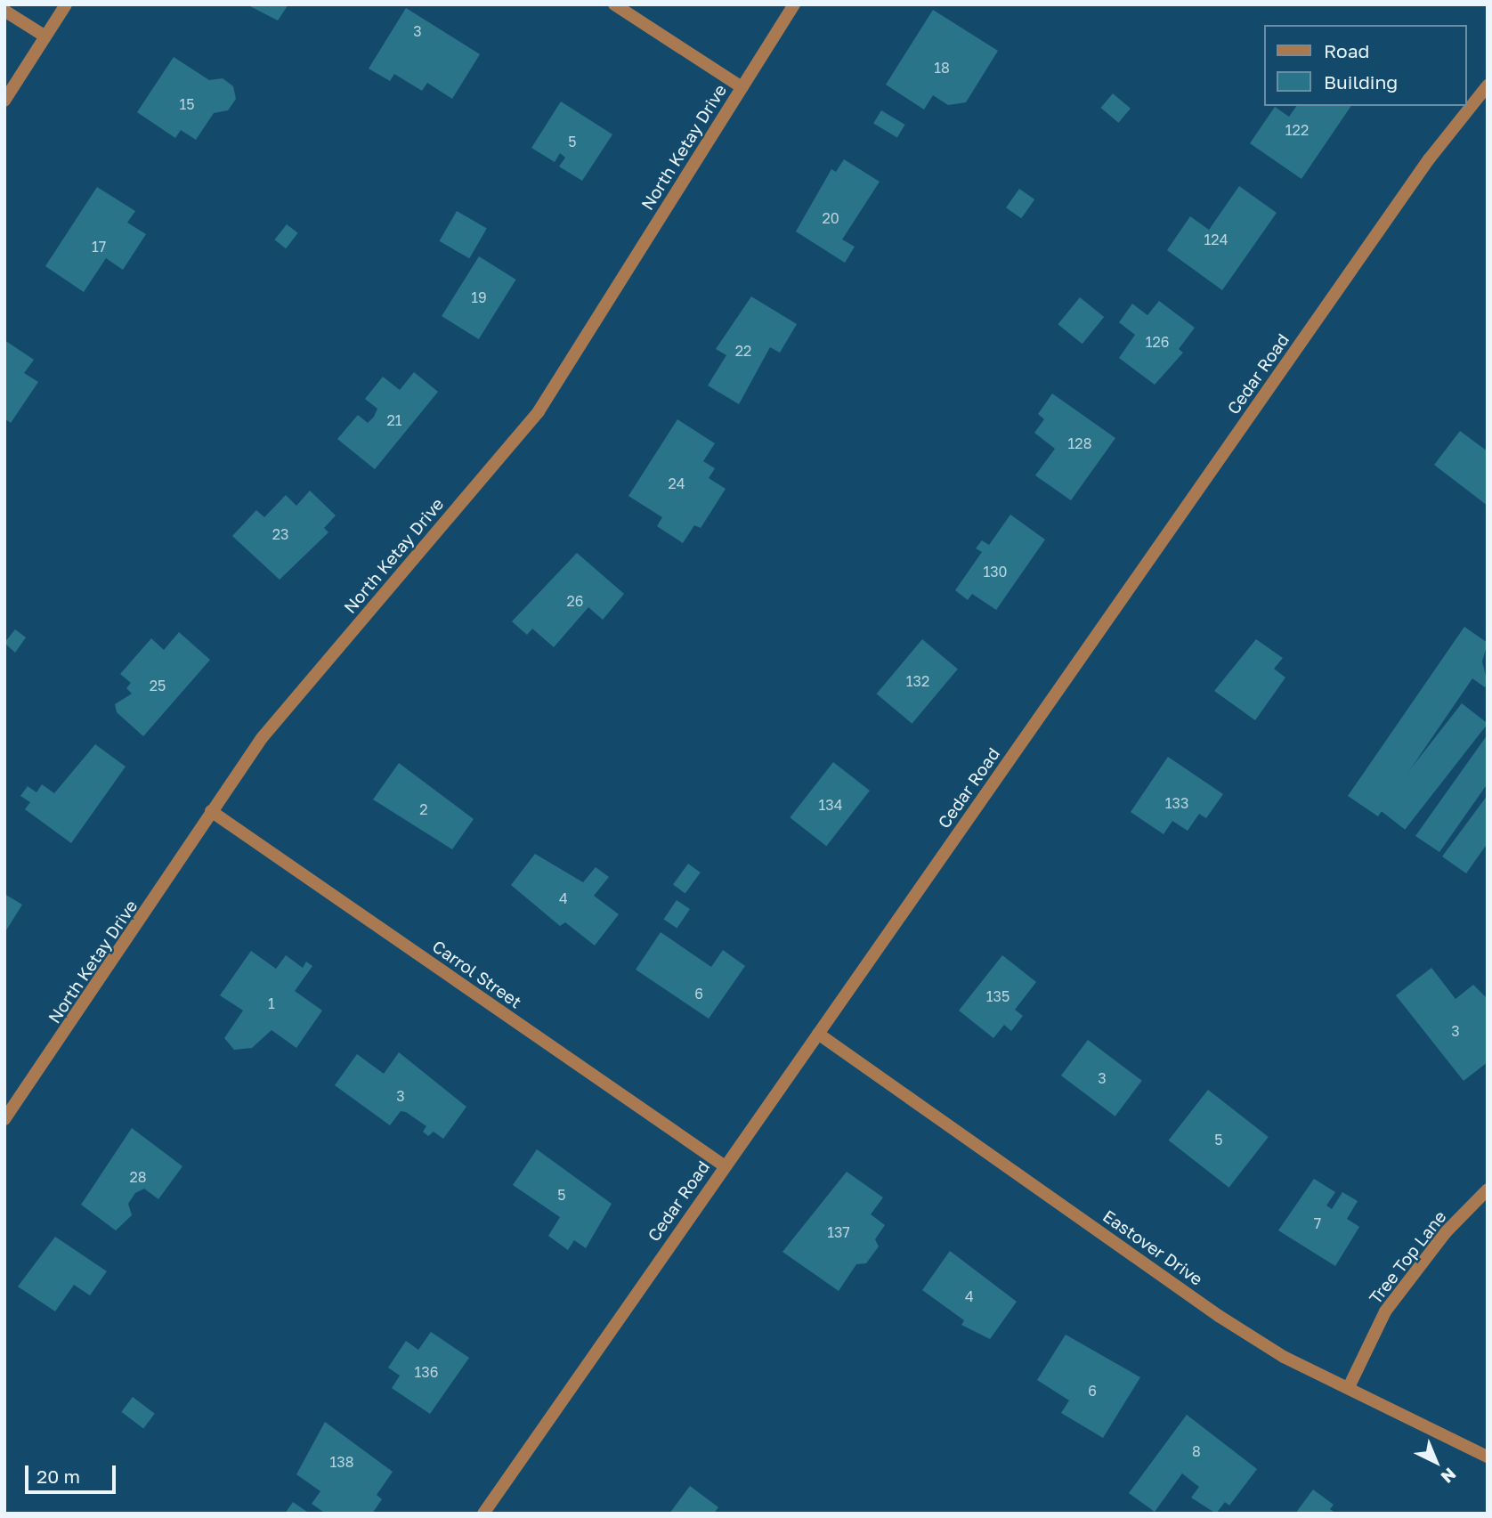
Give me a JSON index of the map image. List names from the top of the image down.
{
  "streets": {
    "street": [
      "North Ketay Drive",
      "Cedar Road",
      "Carrol Street",
      "Eastover Drive",
      "Tree Top Lane"
    ]
  },
  "crossings": [
    ["North Ketay Drive", "Carrol Street"],
    ["Cedar Road", "Carrol Street"],
    ["Cedar Road", "Eastover Drive"],
    ["Eastover Drive", "Tree Top Lane"]
  ],
  "house_numbers": [
    "3",
    "18",
    "15",
    "122",
    "5",
    "20",
    "124",
    "17",
    "19",
    "126",
    "22",
    "21",
    "128",
    "24",
    "23",
    "130",
    "26",
    "132",
    "25",
    "133",
    "134",
    "2",
    "4",
    "6",
    "135",
    "1",
    "3",
    "3",
    "3",
    "5",
    "28",
    "5",
    "7",
    "137",
    "4",
    "136",
    "6",
    "8",
    "138"
  ],
  "legend": ["Road", "Building"],
  "scale_bar": "20 m",
  "north": "bottom right"
}
